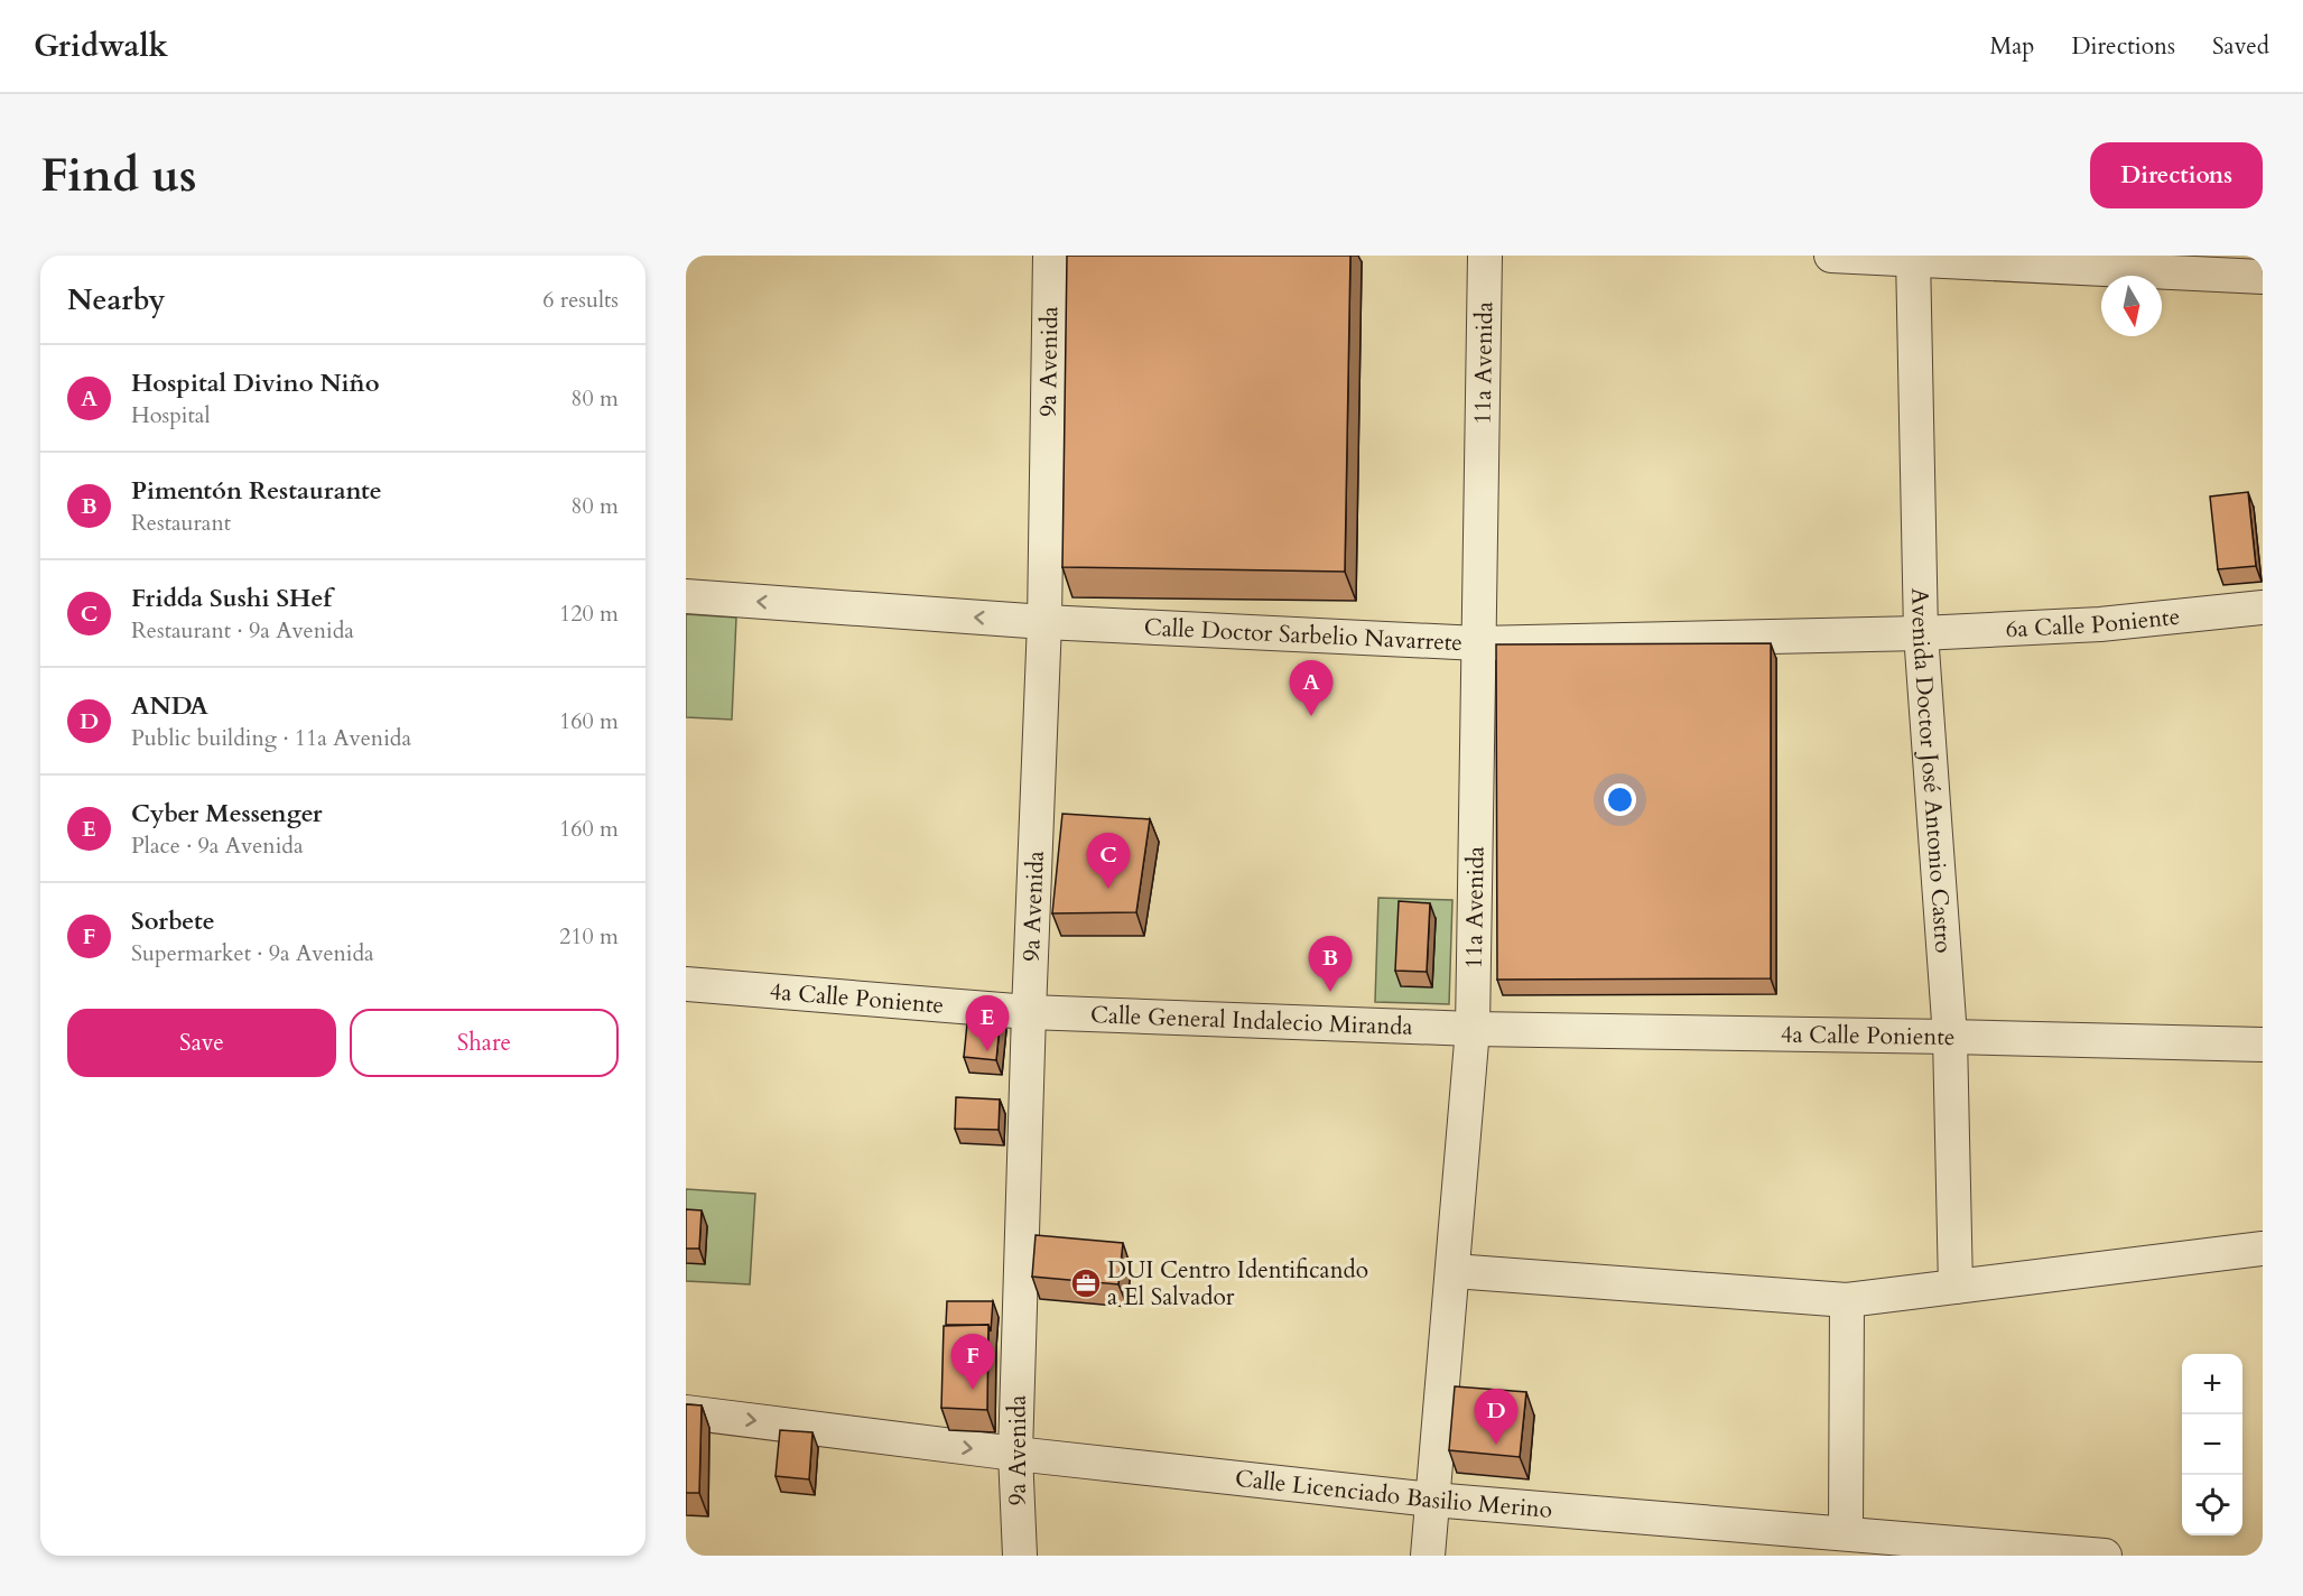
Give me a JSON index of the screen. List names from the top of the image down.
{
  "streets": {
    "street": [
      "9a Avenida",
      "11a Avenida",
      "6a Calle Poniente",
      "Calle Doctor Sarbelio Navarrete",
      "Avenida Doctor José Antonio Castro",
      "4a Calle Poniente",
      "Calle General Indalecio Miranda",
      "Calle Licenciado Basilio Merino"
    ]
  },
  "crossings": [
    ["9a Avenida", "Calle Doctor Sarbelio Navarrete"],
    ["9a Avenida", "4a Calle Poniente"],
    ["9a Avenida", "Calle General Indalecio Miranda"],
    ["9a Avenida", "Calle Licenciado Basilio Merino"],
    ["11a Avenida", "Calle Doctor Sarbelio Navarrete"],
    ["11a Avenida", "4a Calle Poniente"],
    ["11a Avenida", "Calle General Indalecio Miranda"],
    ["11a Avenida", "Calle Licenciado Basilio Merino"],
    ["6a Calle Poniente", "Calle Doctor Sarbelio Navarrete"],
    ["6a Calle Poniente", "Avenida Doctor José Antonio Castro"],
    ["Calle Doctor Sarbelio Navarrete", "Avenida Doctor José Antonio Castro"],
    ["Avenida Doctor José Antonio Castro", "4a Calle Poniente"],
    ["4a Calle Poniente", "Calle General Indalecio Miranda"]
  ],
  "places": {
    "office": ["DUI Centro Identificando a El Salvador"]
  },
  "north": "bottom",
  "page": {
    "header": "Gridwalk",
    "nav": ["Map", "Directions", "Saved"],
    "buttons": [
      "Directions",
      ["Save", "Share"]
    ],
    "title": "Find us",
    "heading": ["Nearby", "6 results"],
    "list": [
      {
        "mark": "A",
        "name": "Hospital Divino Niño",
        "note": "Hospital",
        "value": "80 m"
      },
      {
        "mark": "B",
        "name": "Pimentón Restaurante",
        "note": "Restaurant",
        "value": "80 m"
      },
      {
        "mark": "C",
        "name": "Fridda Sushi SHef",
        "note": "Restaurant · 9a Avenida",
        "value": "120 m"
      },
      {
        "mark": "D",
        "name": "ANDA",
        "note": "Public building · 11a Avenida",
        "value": "160 m"
      },
      {
        "mark": "E",
        "name": "Cyber Messenger",
        "note": "Place · 9a Avenida",
        "value": "160 m"
      },
      {
        "mark": "F",
        "name": "Sorbete",
        "note": "Supermarket · 9a Avenida",
        "value": "210 m"
      }
    ],
    "pins": [
      "A",
      "C",
      "B",
      "E",
      "F",
      "D"
    ],
    "map_buttons": ["+", "−"]
  }
}
